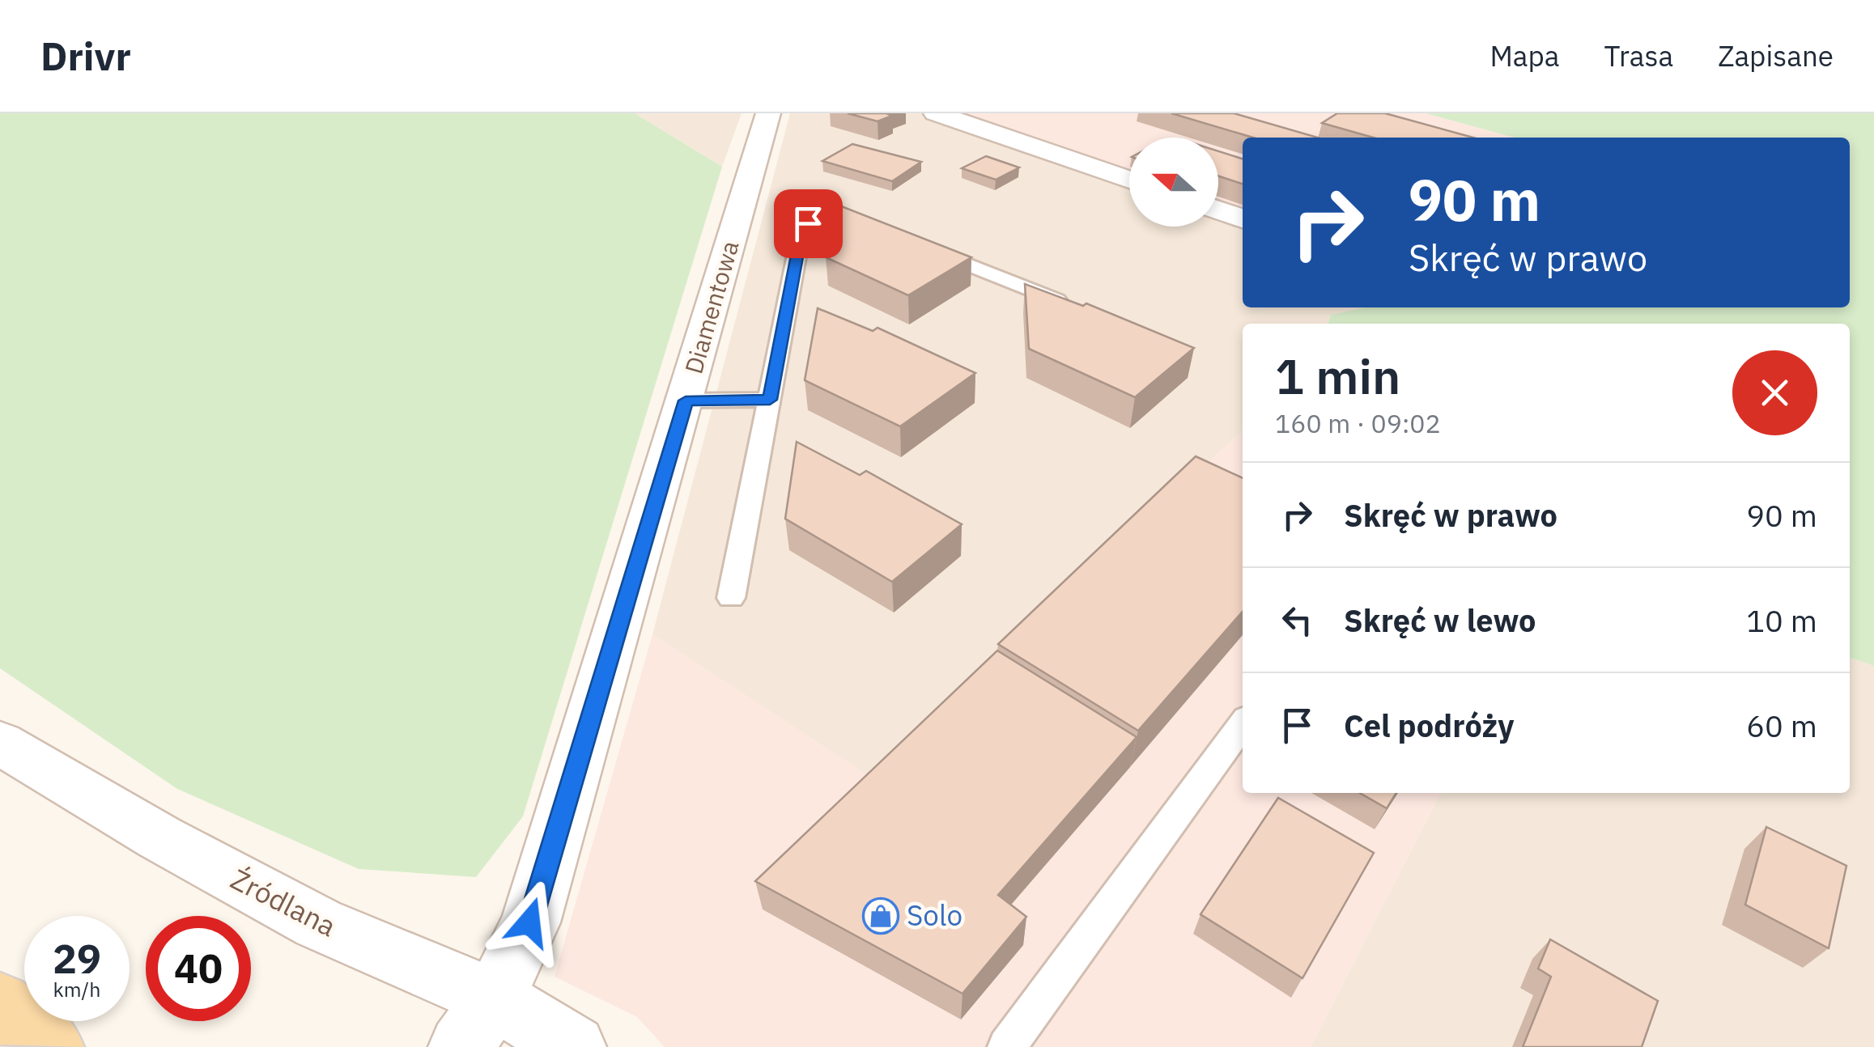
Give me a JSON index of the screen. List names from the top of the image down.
{
  "streets": {
    "street": ["Diamentowa", "Źródlana"]
  },
  "crossings": [
    ["Diamentowa", "Źródlana"]
  ],
  "places": {
    "shop": ["Solo"]
  },
  "north": "left",
  "page": {
    "header": "Drivr",
    "nav": ["Mapa", "Trasa", "Zapisane"],
    "turn": ["90 m", "Skręć w prawo"],
    "heading": ["1 min", "160 m · 09:02"],
    "list": [
      {
        "name": "Skręć w prawo",
        "value": "90 m"
      },
      {
        "name": "Skręć w lewo",
        "value": "10 m"
      },
      {
        "name": "Cel podróży",
        "value": "60 m"
      }
    ],
    "speed": "29 km/h",
    "limit": "40"
  }
}
